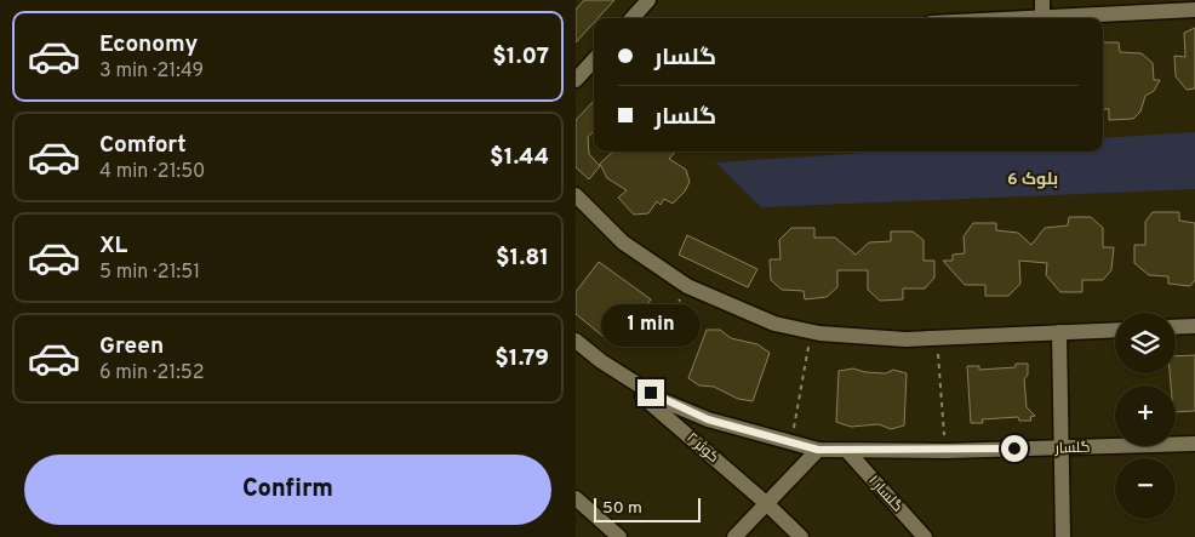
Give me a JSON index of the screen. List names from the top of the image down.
{
  "streets": {
    "street": ["کوثر ۲", "گلسار", "گلسار ۱"]
  },
  "crossings": [
    ["کوثر ۲", "گلسار"],
    ["گلسار", "گلسار ۱"]
  ],
  "districts": ["بلوک 6"],
  "scale_bar": "50 m",
  "page": {
    "list": [
      {
        "name": "Economy",
        "note": "3 min · 21:49",
        "value": "$1.07"
      },
      {
        "name": "Comfort",
        "note": "4 min · 21:50",
        "value": "$1.44"
      },
      {
        "name": "XL",
        "note": "5 min · 21:51",
        "value": "$1.81"
      },
      {
        "name": "Green",
        "note": "6 min · 21:52",
        "value": "$1.79"
      }
    ],
    "banner": ["گلسار", "گلسار"],
    "bubble": "1 min",
    "map_buttons": ["+", "−"],
    "buttons": "Confirm",
    "scale": "50 m"
  }
}
